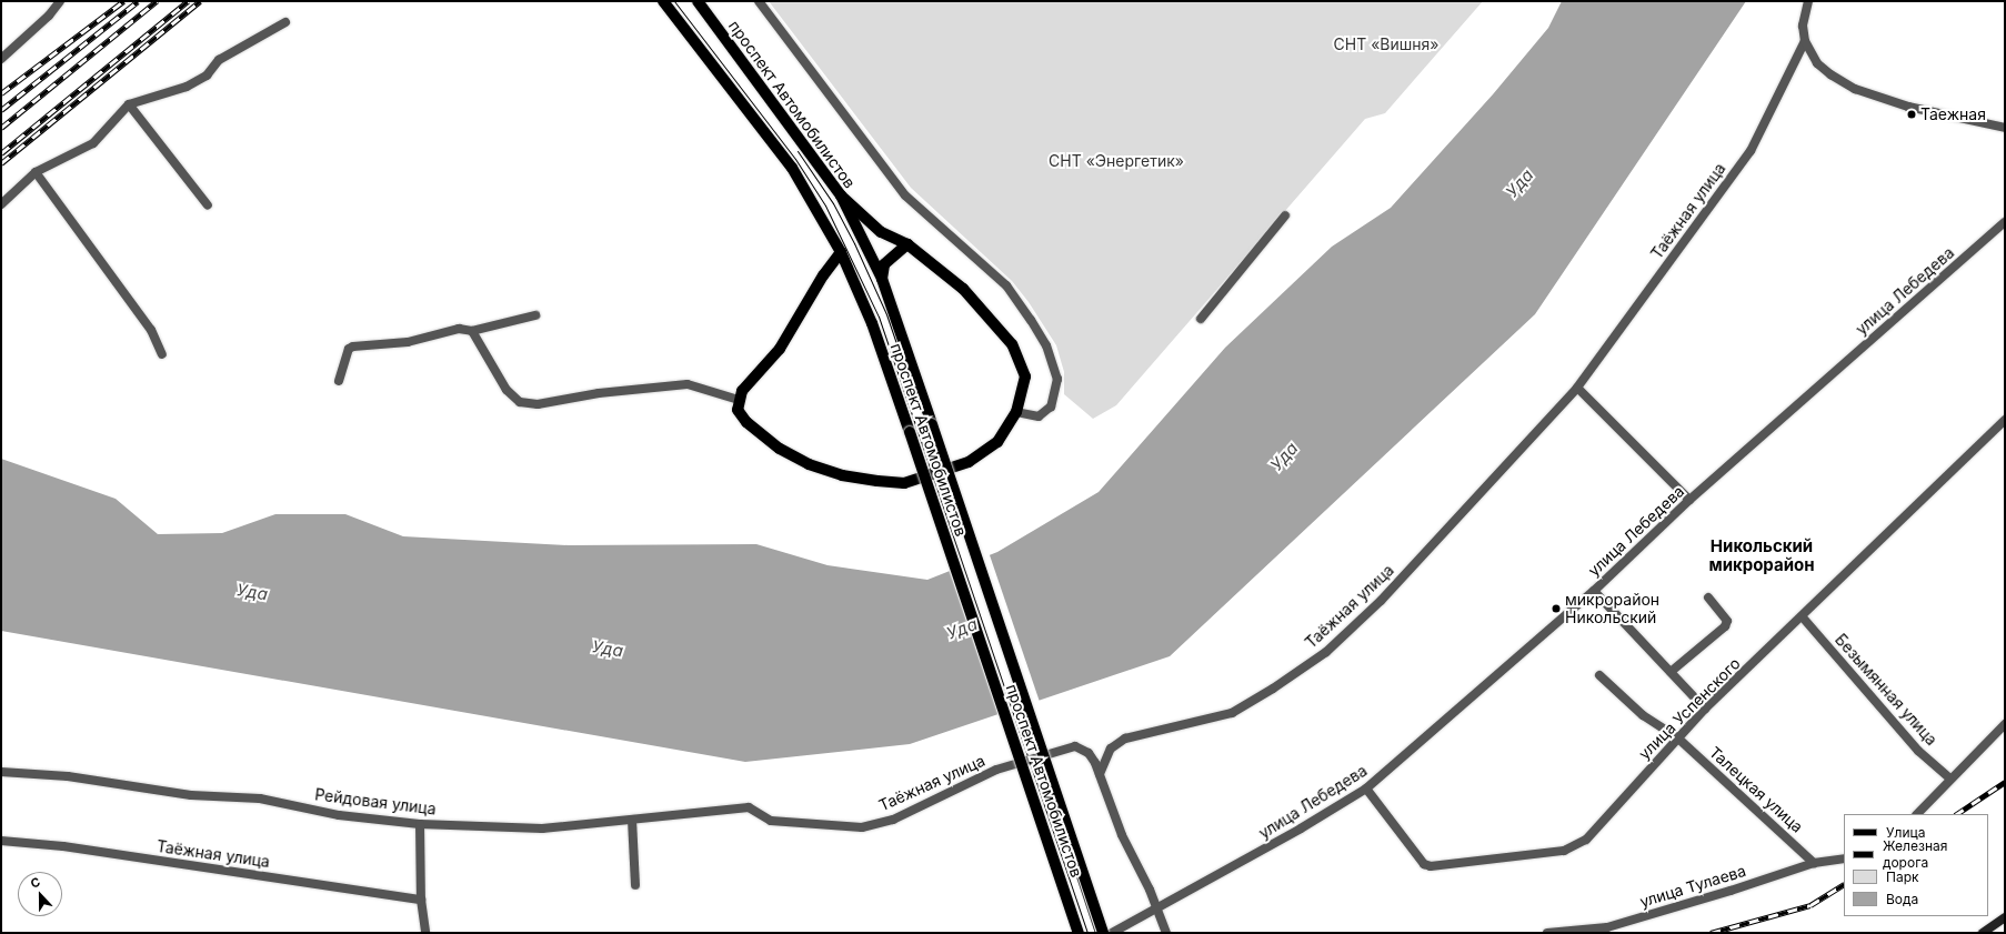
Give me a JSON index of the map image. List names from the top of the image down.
{
  "streets": {
    "main road": ["проспект Автомобилистов"],
    "street": [
      "Таёжная улица",
      "улица Лебедева",
      "Безымянная улица",
      "улица Успенского",
      "Талецкая улица",
      "Рейдовая улица",
      "улица Тулаева"
    ]
  },
  "crossings": [
    ["Таёжная улица", "Рейдовая улица"],
    ["улица Лебедева", "улица Успенского"],
    ["Безымянная улица", "улица Успенского"],
    ["улица Успенского", "Талецкая улица"],
    ["Талецкая улица", "улица Тулаева"]
  ],
  "districts": ["Никольский микрорайон"],
  "water": ["Уда"],
  "parks": ["СНТ «Вишня»", "СНТ «Энергетик»"],
  "places": ["Таежная", "микрорайон Никольский"],
  "legend": [
    "Улица",
    "Железная дорога",
    "Парк",
    "Вода"
  ],
  "north": "top"
}
